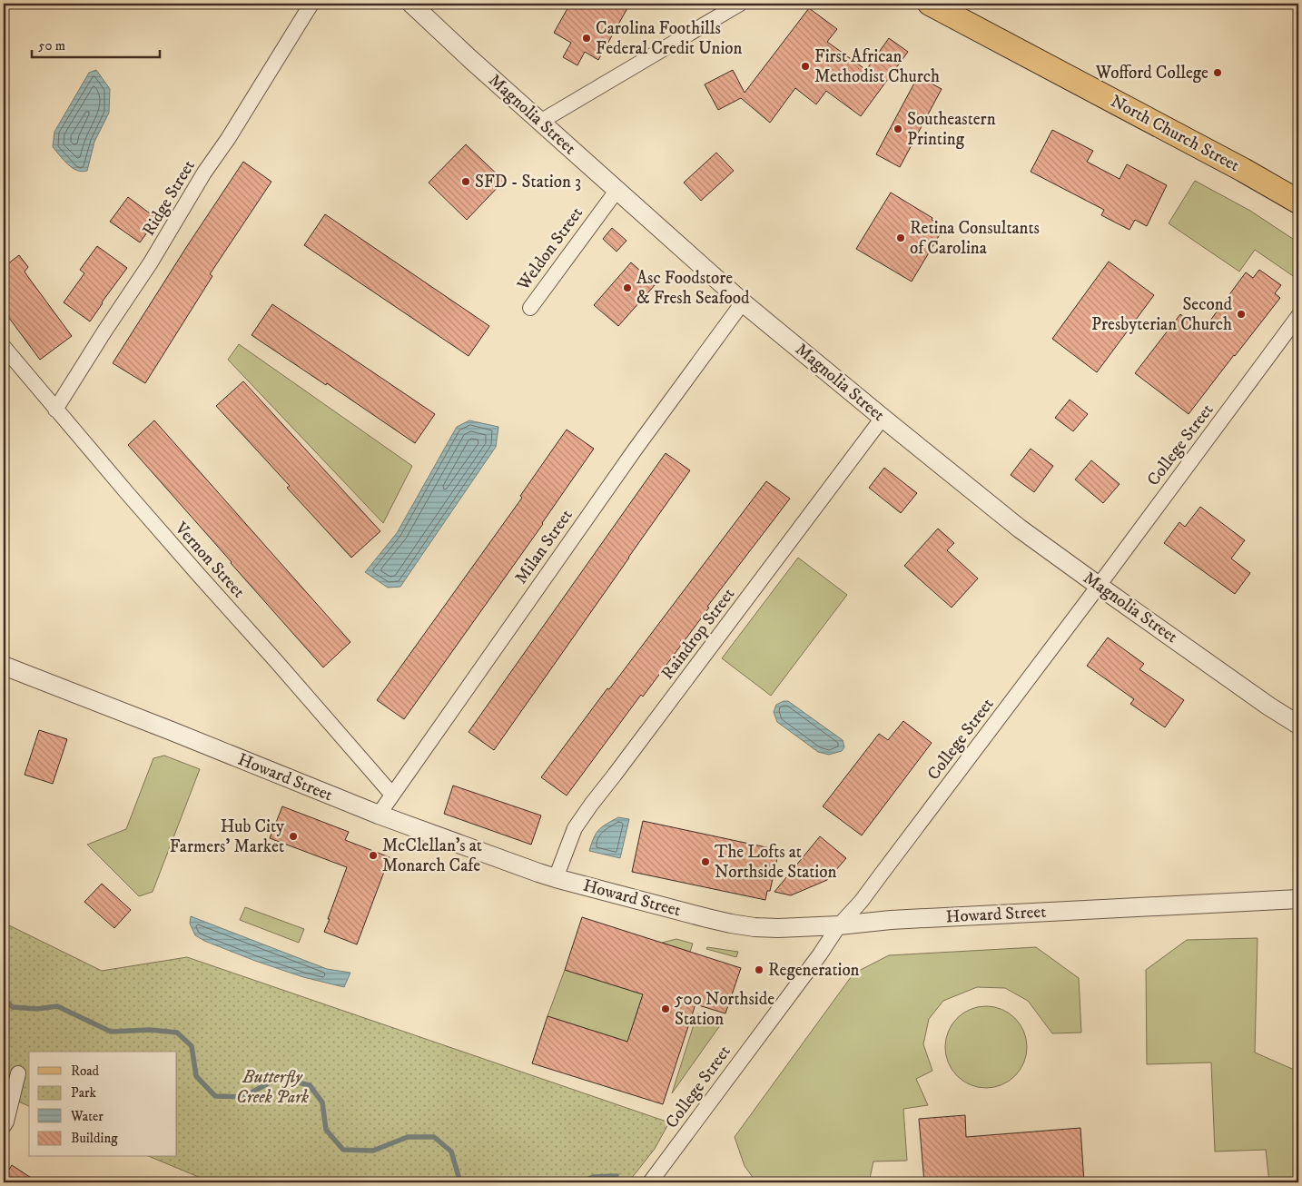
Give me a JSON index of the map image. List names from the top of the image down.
{
  "streets": {
    "main road": ["North Church Street"],
    "street": [
      "Magnolia Street",
      "Ridge Street",
      "Weldon Street",
      "College Street",
      "Milan Street",
      "Vernon Street",
      "Raindrop Street",
      "Howard Street"
    ]
  },
  "crossings": [
    ["Magnolia Street", "Weldon Street"],
    ["Magnolia Street", "College Street"],
    ["Magnolia Street", "Milan Street"],
    ["Magnolia Street", "Raindrop Street"],
    ["Ridge Street", "Vernon Street"],
    ["College Street", "Howard Street"],
    ["Milan Street", "Vernon Street"],
    ["Milan Street", "Howard Street"],
    ["Raindrop Street", "Howard Street"]
  ],
  "parks": ["Butterfly Creek Park"],
  "places": [
    "Carolina Foothills Federal Credit Union",
    "First African Methodist Church",
    "Wofford College",
    "Southeastern Printing",
    "SFD - Station 3",
    "Retina Consultants of Carolina",
    "Asc Foodstore & Fresh Seafood",
    "Second Presbyterian Church",
    "Hub City Farmers' Market",
    "McClellan’s at Monarch Cafe",
    "The Lofts at Northside Station",
    "Regeneration",
    "500 Northside Station"
  ],
  "legend": [
    "Road",
    "Park",
    "Water",
    "Building"
  ],
  "scale_bar": "50 m"
}
